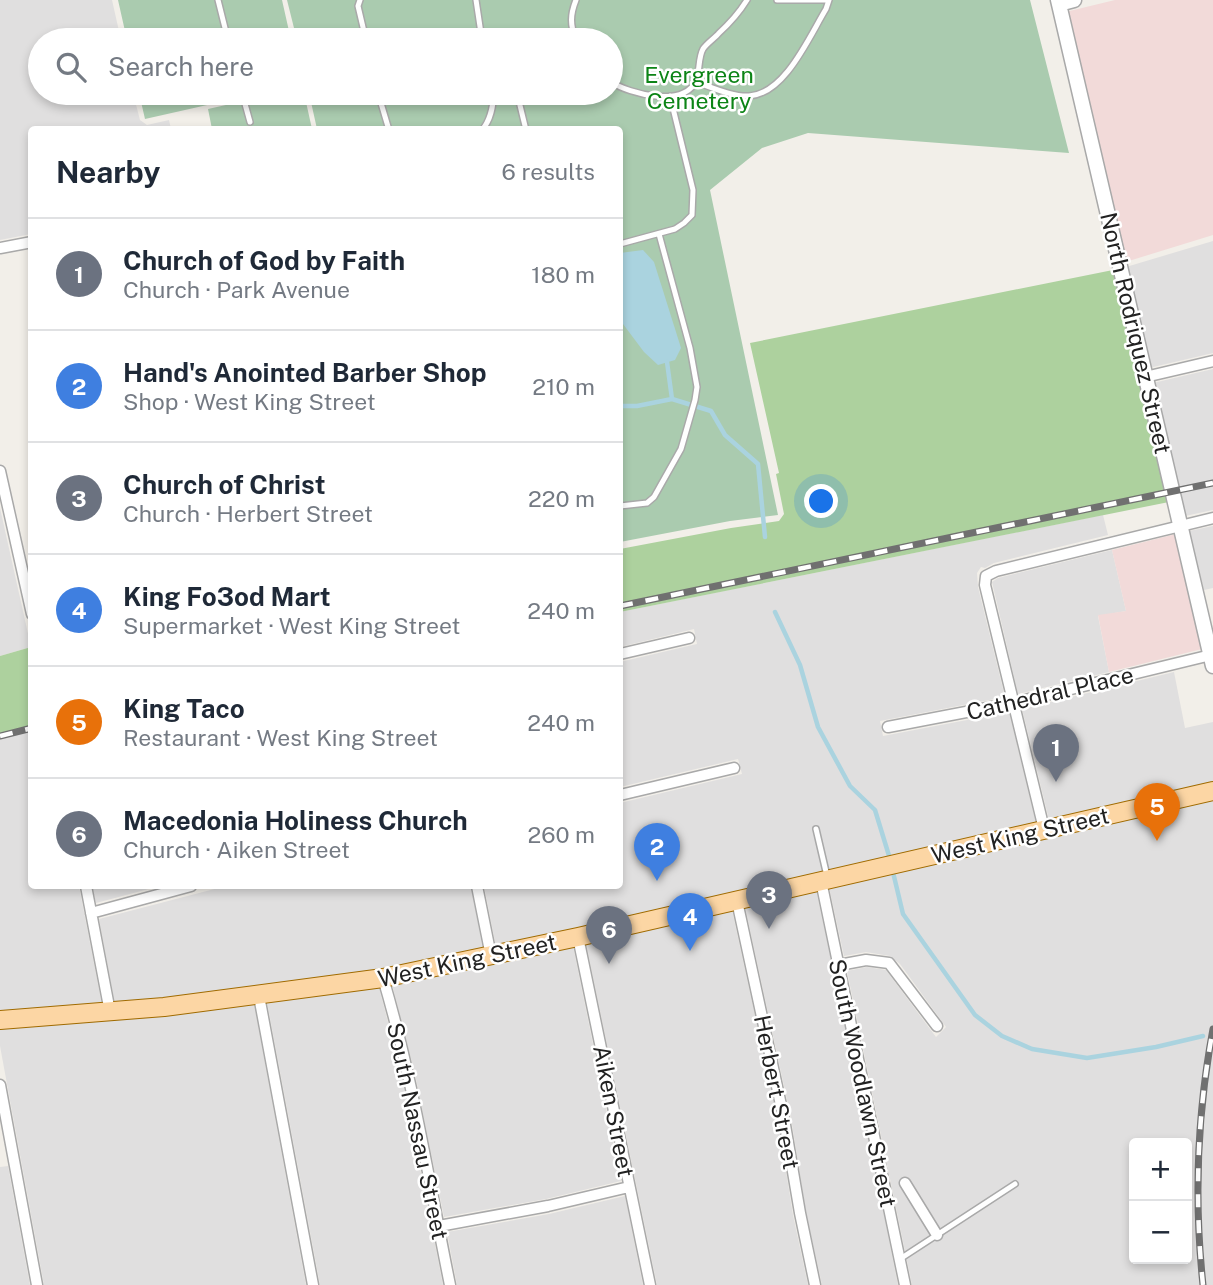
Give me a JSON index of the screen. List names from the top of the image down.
{
  "streets": {
    "main road": ["West King Street"],
    "street": [
      "North Rodriquez Street",
      "Cathedral Place",
      "South Woodlawn Street",
      "Herbert Street",
      "Aiken Street",
      "South Nassau Street"
    ]
  },
  "crossings": [
    ["North Rodriquez Street", "Cathedral Place"],
    ["West King Street", "South Woodlawn Street"],
    ["West King Street", "Herbert Street"],
    ["West King Street", "Aiken Street"],
    ["West King Street", "South Nassau Street"]
  ],
  "parks": ["Evergreen Cemetery"],
  "page": {
    "search": "Search here",
    "heading": ["Nearby", "6 results"],
    "list": [
      {
        "mark": "1",
        "name": "Church of God by Faith",
        "note": "Church · Park Avenue",
        "value": "180 m"
      },
      {
        "mark": "2",
        "name": "Hand's Anointed Barber Shop",
        "note": "Shop · West King Street",
        "value": "210 m"
      },
      {
        "mark": "3",
        "name": "Church of Christ",
        "note": "Church · Herbert Street",
        "value": "220 m"
      },
      {
        "mark": "4",
        "name": "King Fo3od Mart",
        "note": "Supermarket · West King Street",
        "value": "240 m"
      },
      {
        "mark": "5",
        "name": "King Taco",
        "note": "Restaurant · West King Street",
        "value": "240 m"
      },
      {
        "mark": "6",
        "name": "Macedonia Holiness Church",
        "note": "Church · Aiken Street",
        "value": "260 m"
      }
    ],
    "pins": [
      "1",
      "5",
      "2",
      "3",
      "4",
      "6"
    ],
    "map_buttons": ["+", "−"]
  }
}
